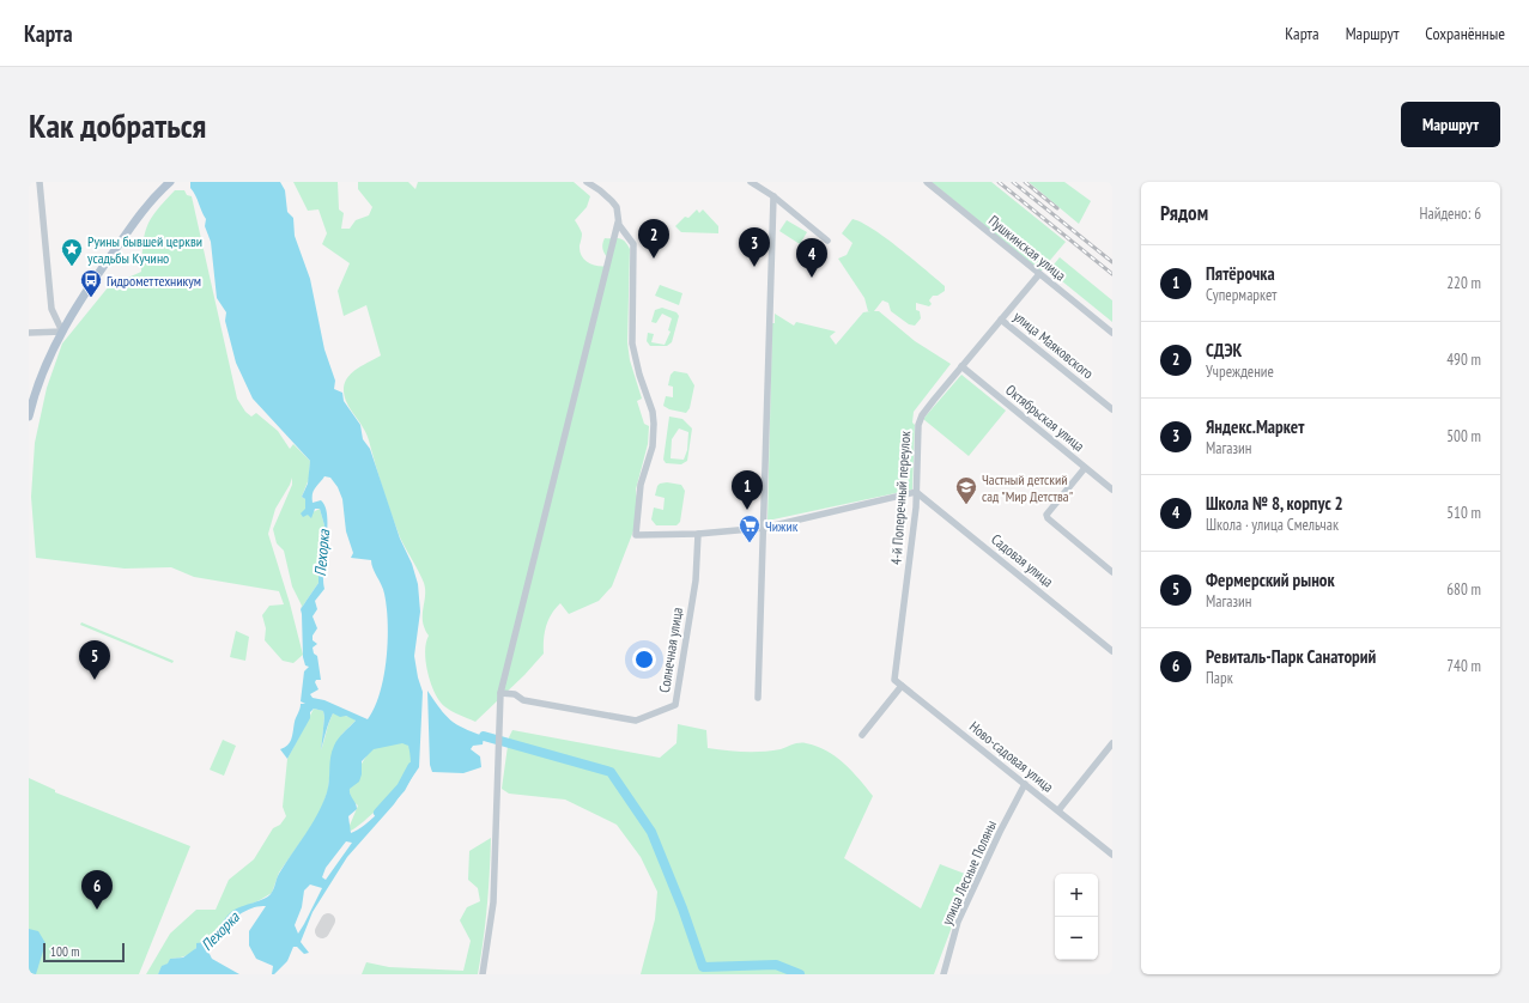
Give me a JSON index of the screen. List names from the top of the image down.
{
  "streets": {
    "street": [
      "Пушкинская улица",
      "улица Маяковского",
      "Октябрьская улица",
      "4-й Поперечный переулок",
      "Садовая улица",
      "Солнечная улица",
      "Ново-садовая улица",
      "улица Лесные Поляны"
    ]
  },
  "crossings": [
    ["Пушкинская улица", "4-й Поперечный переулок"],
    ["улица Маяковского", "4-й Поперечный переулок"],
    ["Октябрьская улица", "4-й Поперечный переулок"],
    ["4-й Поперечный переулок", "Садовая улица"],
    ["4-й Поперечный переулок", "Ново-садовая улица"],
    ["Ново-садовая улица", "улица Лесные Поляны"]
  ],
  "water": ["Пехорка"],
  "places": {
    "place": ["Руины бывшей церкви усадьбы Кучино"],
    "bus stop": ["Гидрометтехникум"],
    "school or university": ["Частный детский сад \"Мир Детства\""],
    "supermarket": ["Чижик"]
  },
  "scale_bar": "100 m",
  "page": {
    "header": "Карта",
    "nav": ["Карта", "Маршрут", "Сохранённые"],
    "buttons": "Маршрут",
    "title": "Как добраться",
    "heading": ["Рядом", "Найдено: 6"],
    "pins": [
      "2",
      "3",
      "4",
      "1",
      "5",
      "6"
    ],
    "list": [
      {
        "mark": "1",
        "name": "Пятёрочка",
        "note": "Супермаркет",
        "value": "220 m"
      },
      {
        "mark": "2",
        "name": "СДЭК",
        "note": "Учреждение",
        "value": "490 m"
      },
      {
        "mark": "3",
        "name": "Яндекс.Маркет",
        "note": "Магазин",
        "value": "500 m"
      },
      {
        "mark": "4",
        "name": "Школа № 8, корпус 2",
        "note": "Школа · улица Смельчак",
        "value": "510 m"
      },
      {
        "mark": "5",
        "name": "Фермерский рынок",
        "note": "Магазин",
        "value": "680 m"
      },
      {
        "mark": "6",
        "name": "Ревиталь-Парк Санаторий",
        "note": "Парк",
        "value": "740 m"
      }
    ],
    "map_buttons": ["+", "−"],
    "scale": "100 m"
  }
}
